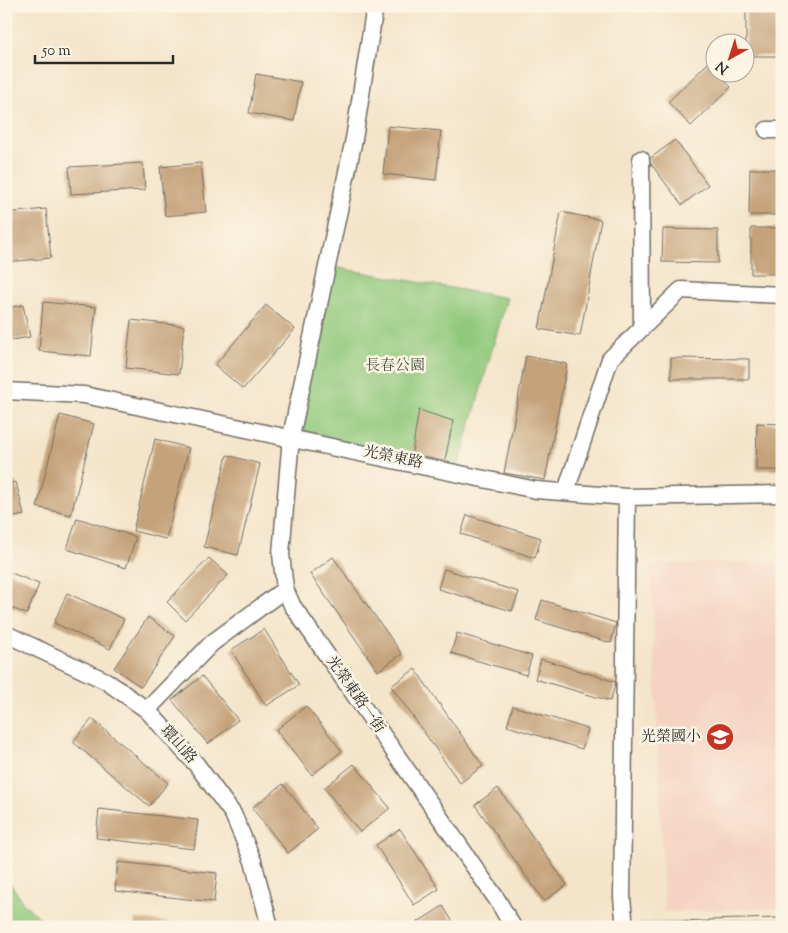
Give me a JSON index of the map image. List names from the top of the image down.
{
  "streets": {
    "street": ["光榮東路", "光榮東路一街", "環山路"]
  },
  "crossings": [
    ["光榮東路", "光榮東路一街"]
  ],
  "parks": ["長春公園"],
  "places": {
    "school or university": ["光榮國小"]
  },
  "scale_bar": "50 m",
  "north": "bottom left"
}
